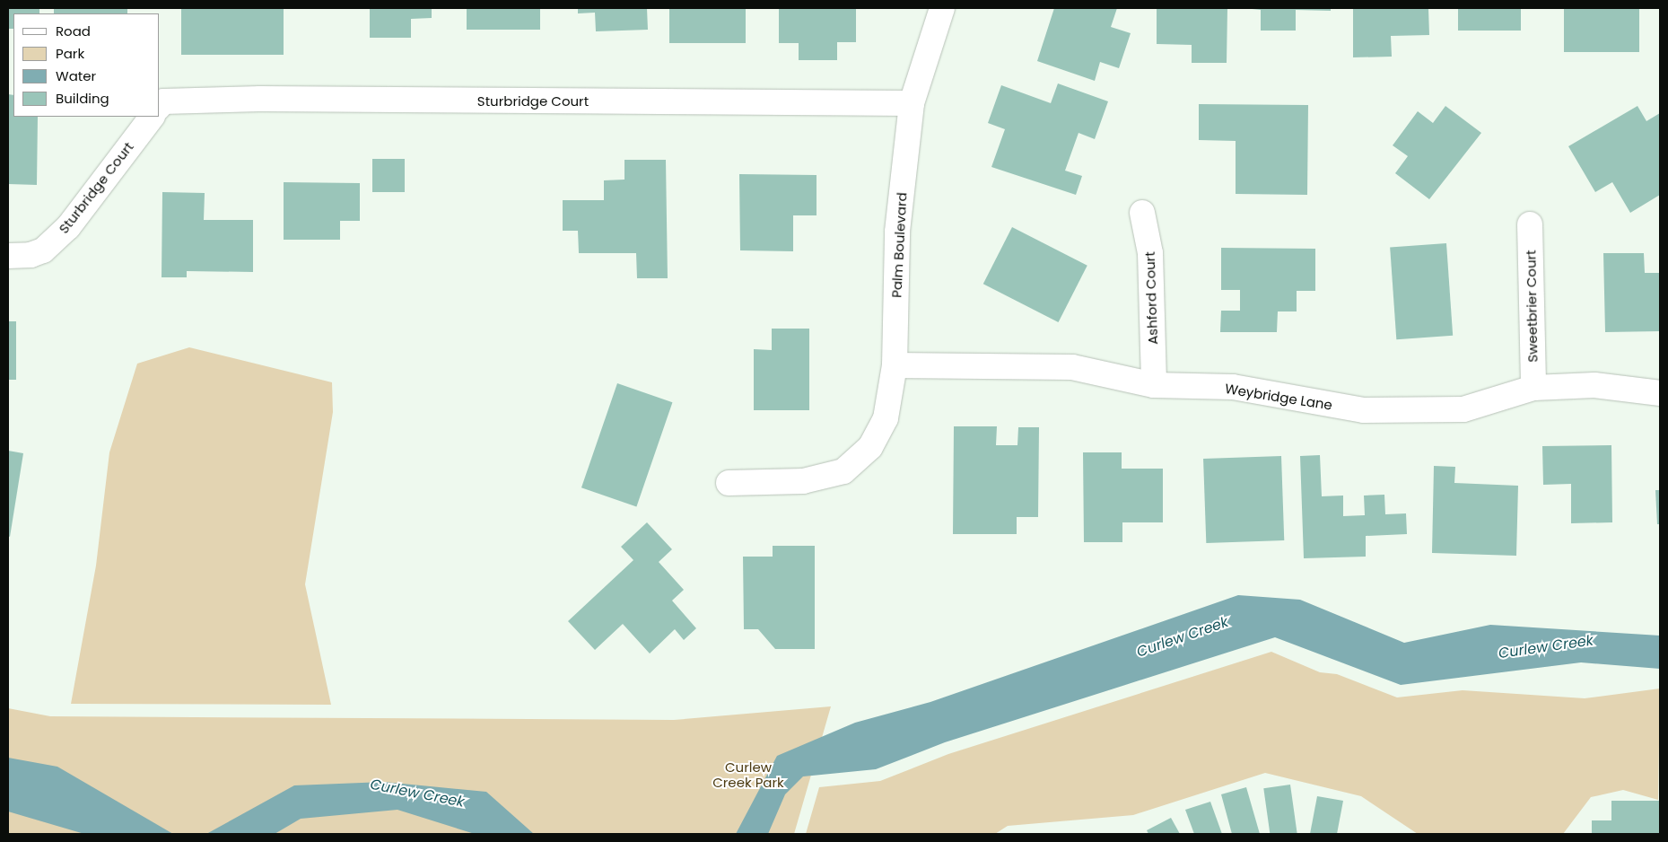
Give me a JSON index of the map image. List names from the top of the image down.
{
  "streets": {
    "street": [
      "Sturbridge Court",
      "Palm Boulevard",
      "Ashford Court",
      "Sweetbrier Court",
      "Weybridge Lane"
    ]
  },
  "crossings": [
    ["Sturbridge Court", "Palm Boulevard"],
    ["Palm Boulevard", "Weybridge Lane"],
    ["Ashford Court", "Weybridge Lane"],
    ["Sweetbrier Court", "Weybridge Lane"]
  ],
  "water": ["Curlew Creek"],
  "parks": ["Curlew Creek Park"],
  "legend": [
    "Road",
    "Park",
    "Water",
    "Building"
  ]
}
